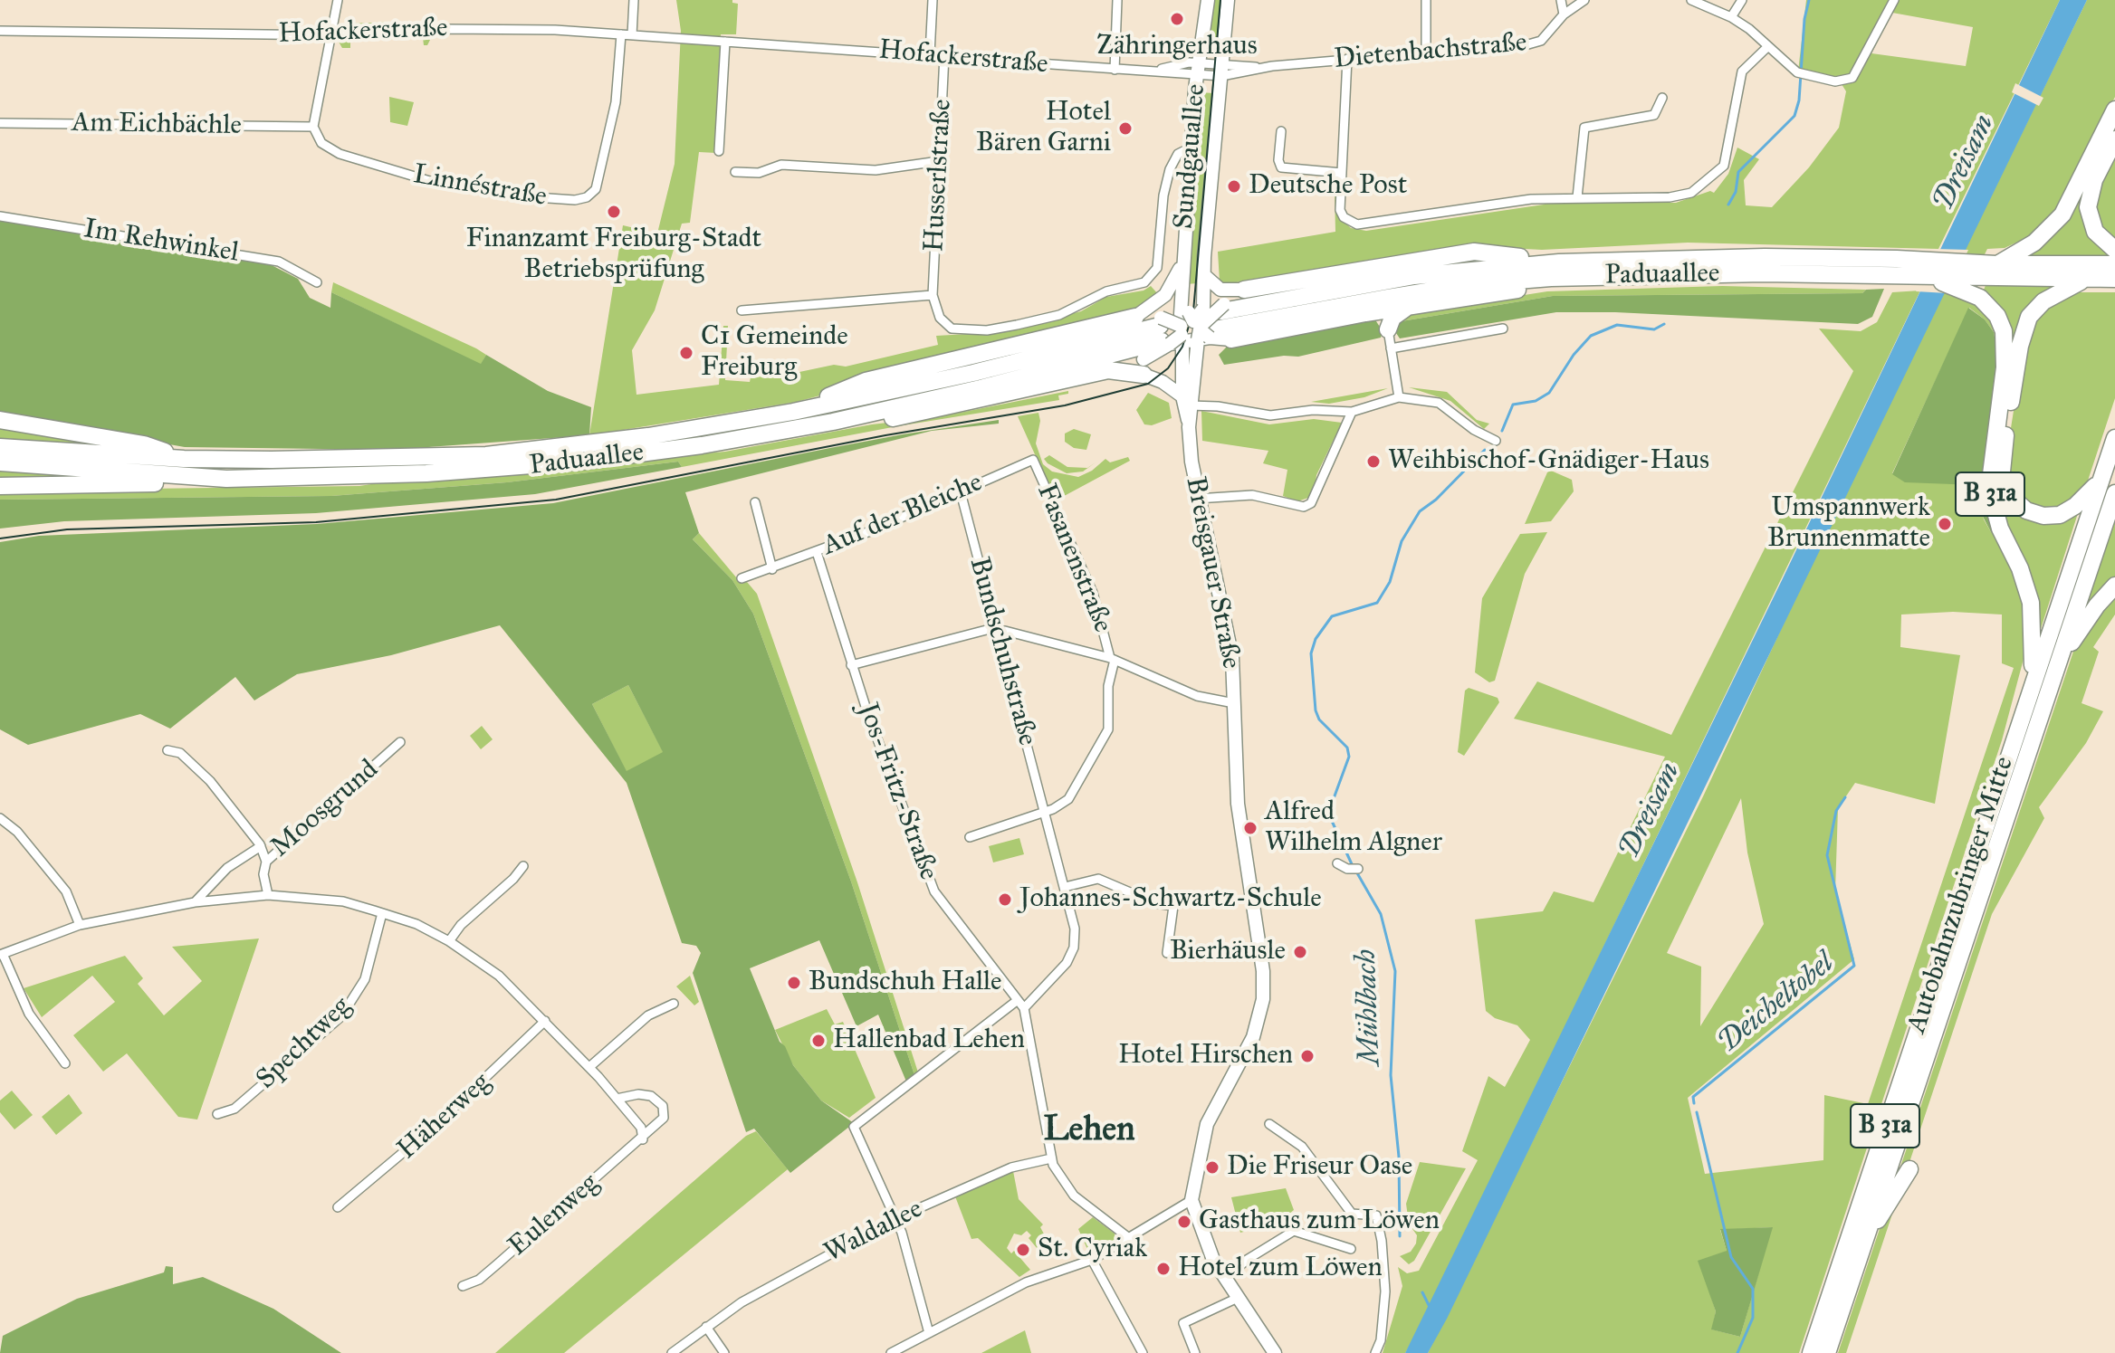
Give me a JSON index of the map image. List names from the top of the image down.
{
  "streets": {
    "highway": ["Paduaallee", "B 31a", "Autobahnzubringer Mitte"],
    "street": [
      "Hofackerstraße",
      "Dietenbachstraße",
      "Am Eichbächle",
      "Sundgauallee",
      "Husserlstraße",
      "Linnéstraße",
      "Im Rehwinkel",
      "Auf der Bleiche",
      "Fasanenstraße",
      "Breisgauer Straße",
      "Bundschuhstraße",
      "Jos-Fritz-Straße",
      "Moosgrund",
      "Spechtweg",
      "Häherweg",
      "Eulenweg",
      "Waldallee"
    ]
  },
  "crossings": [
    ["Hofackerstraße", "Dietenbachstraße"],
    ["Hofackerstraße", "Sundgauallee"],
    ["Hofackerstraße", "Husserlstraße"],
    ["Hofackerstraße", "Linnéstraße"],
    ["Dietenbachstraße", "Sundgauallee"],
    ["Am Eichbächle", "Linnéstraße"],
    ["Sundgauallee", "Paduaallee"],
    ["Sundgauallee", "Breisgauer Straße"],
    ["Paduaallee", "B 31a"],
    ["Paduaallee", "Breisgauer Straße"],
    ["B 31a", "Autobahnzubringer Mitte"],
    ["Auf der Bleiche", "Fasanenstraße"],
    ["Auf der Bleiche", "Bundschuhstraße"],
    ["Auf der Bleiche", "Jos-Fritz-Straße"],
    ["Fasanenstraße", "Bundschuhstraße"],
    ["Bundschuhstraße", "Jos-Fritz-Straße"]
  ],
  "districts": ["Lehen"],
  "water": ["Dreisam", "Deicheltobel", "Mühlbach"],
  "places": [
    "Zähringerhaus",
    "Hotel Bären Garni",
    "Deutsche Post",
    "Finanzamt Freiburg-Stadt Betriebsprüfung",
    "C1 Gemeinde Freiburg",
    "Weihbischof-Gnädiger-Haus",
    "Umspannwerk Brunnenmatte",
    "Alfred Wilhelm Algner",
    "Johannes-Schwartz-Schule",
    "Bierhäusle",
    "Bundschuh Halle",
    "Hallenbad Lehen",
    "Hotel Hirschen",
    "Die Friseur Oase",
    "Gasthaus zum Löwen",
    "St. Cyriak",
    "Hotel zum Löwen"
  ]
}
